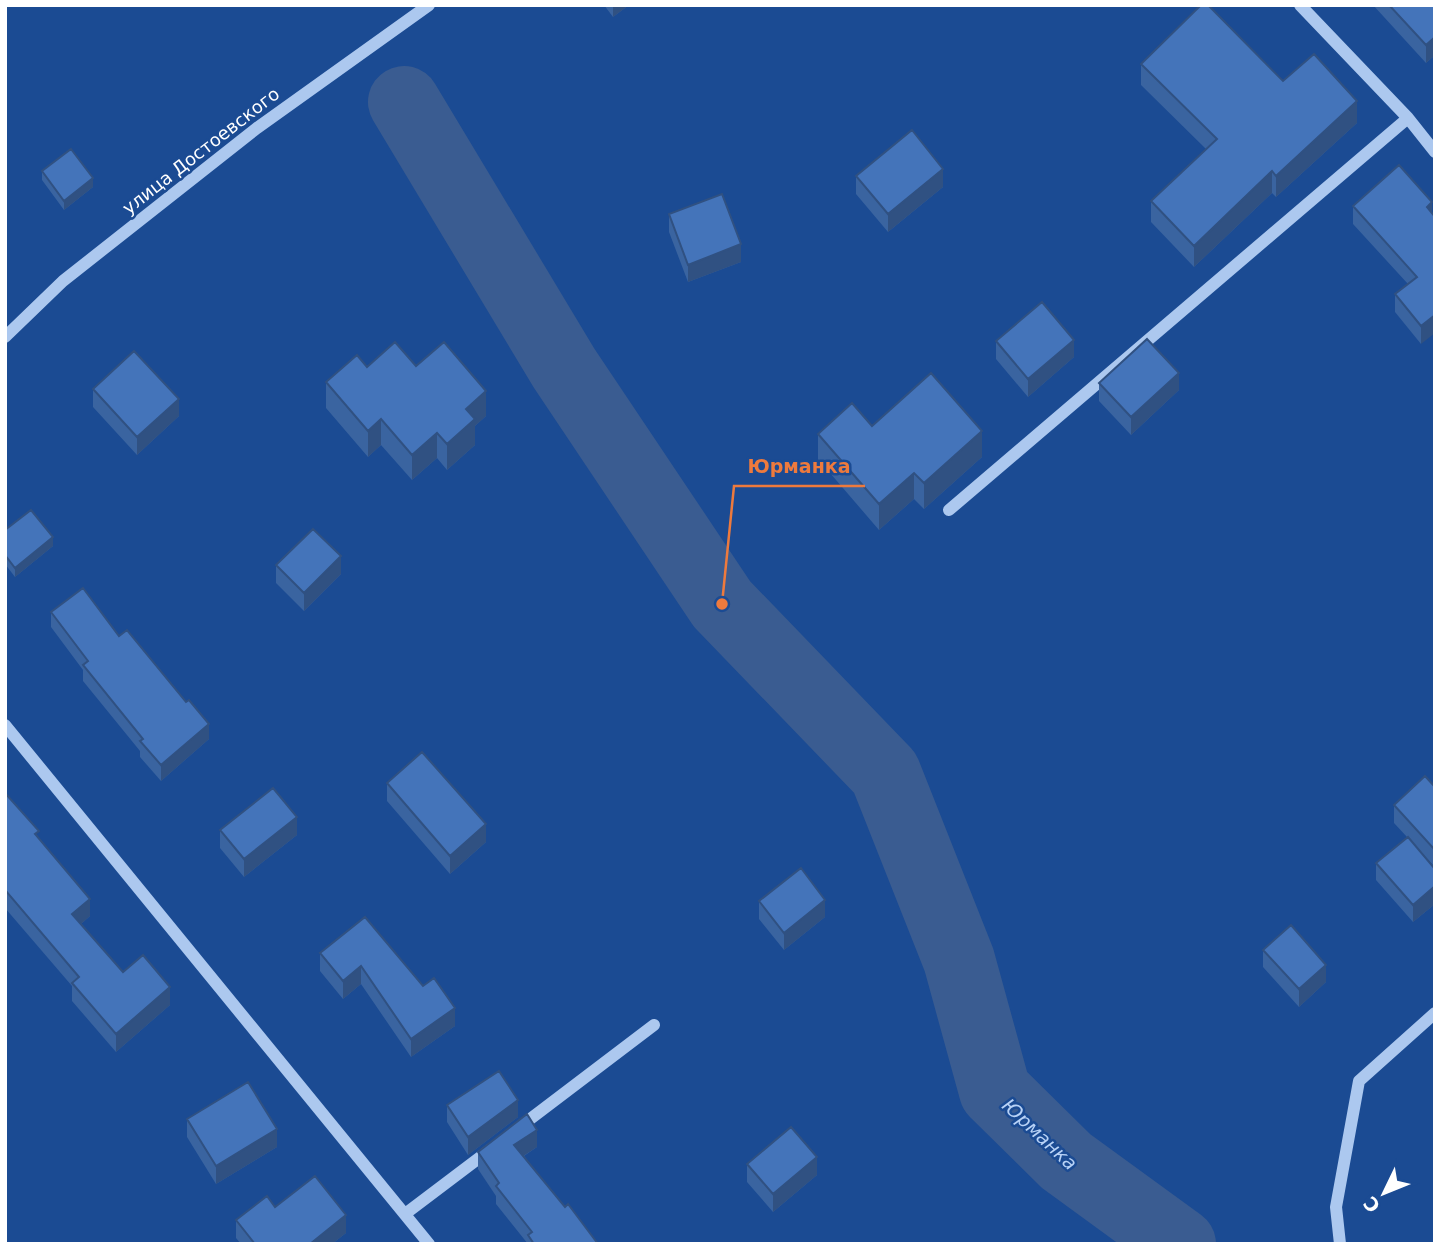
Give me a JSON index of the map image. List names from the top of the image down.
{
  "streets": {
    "street": ["улица Достоевского"]
  },
  "water": ["Юрманка"],
  "places": ["Юрманка"],
  "north": "bottom left"
}
